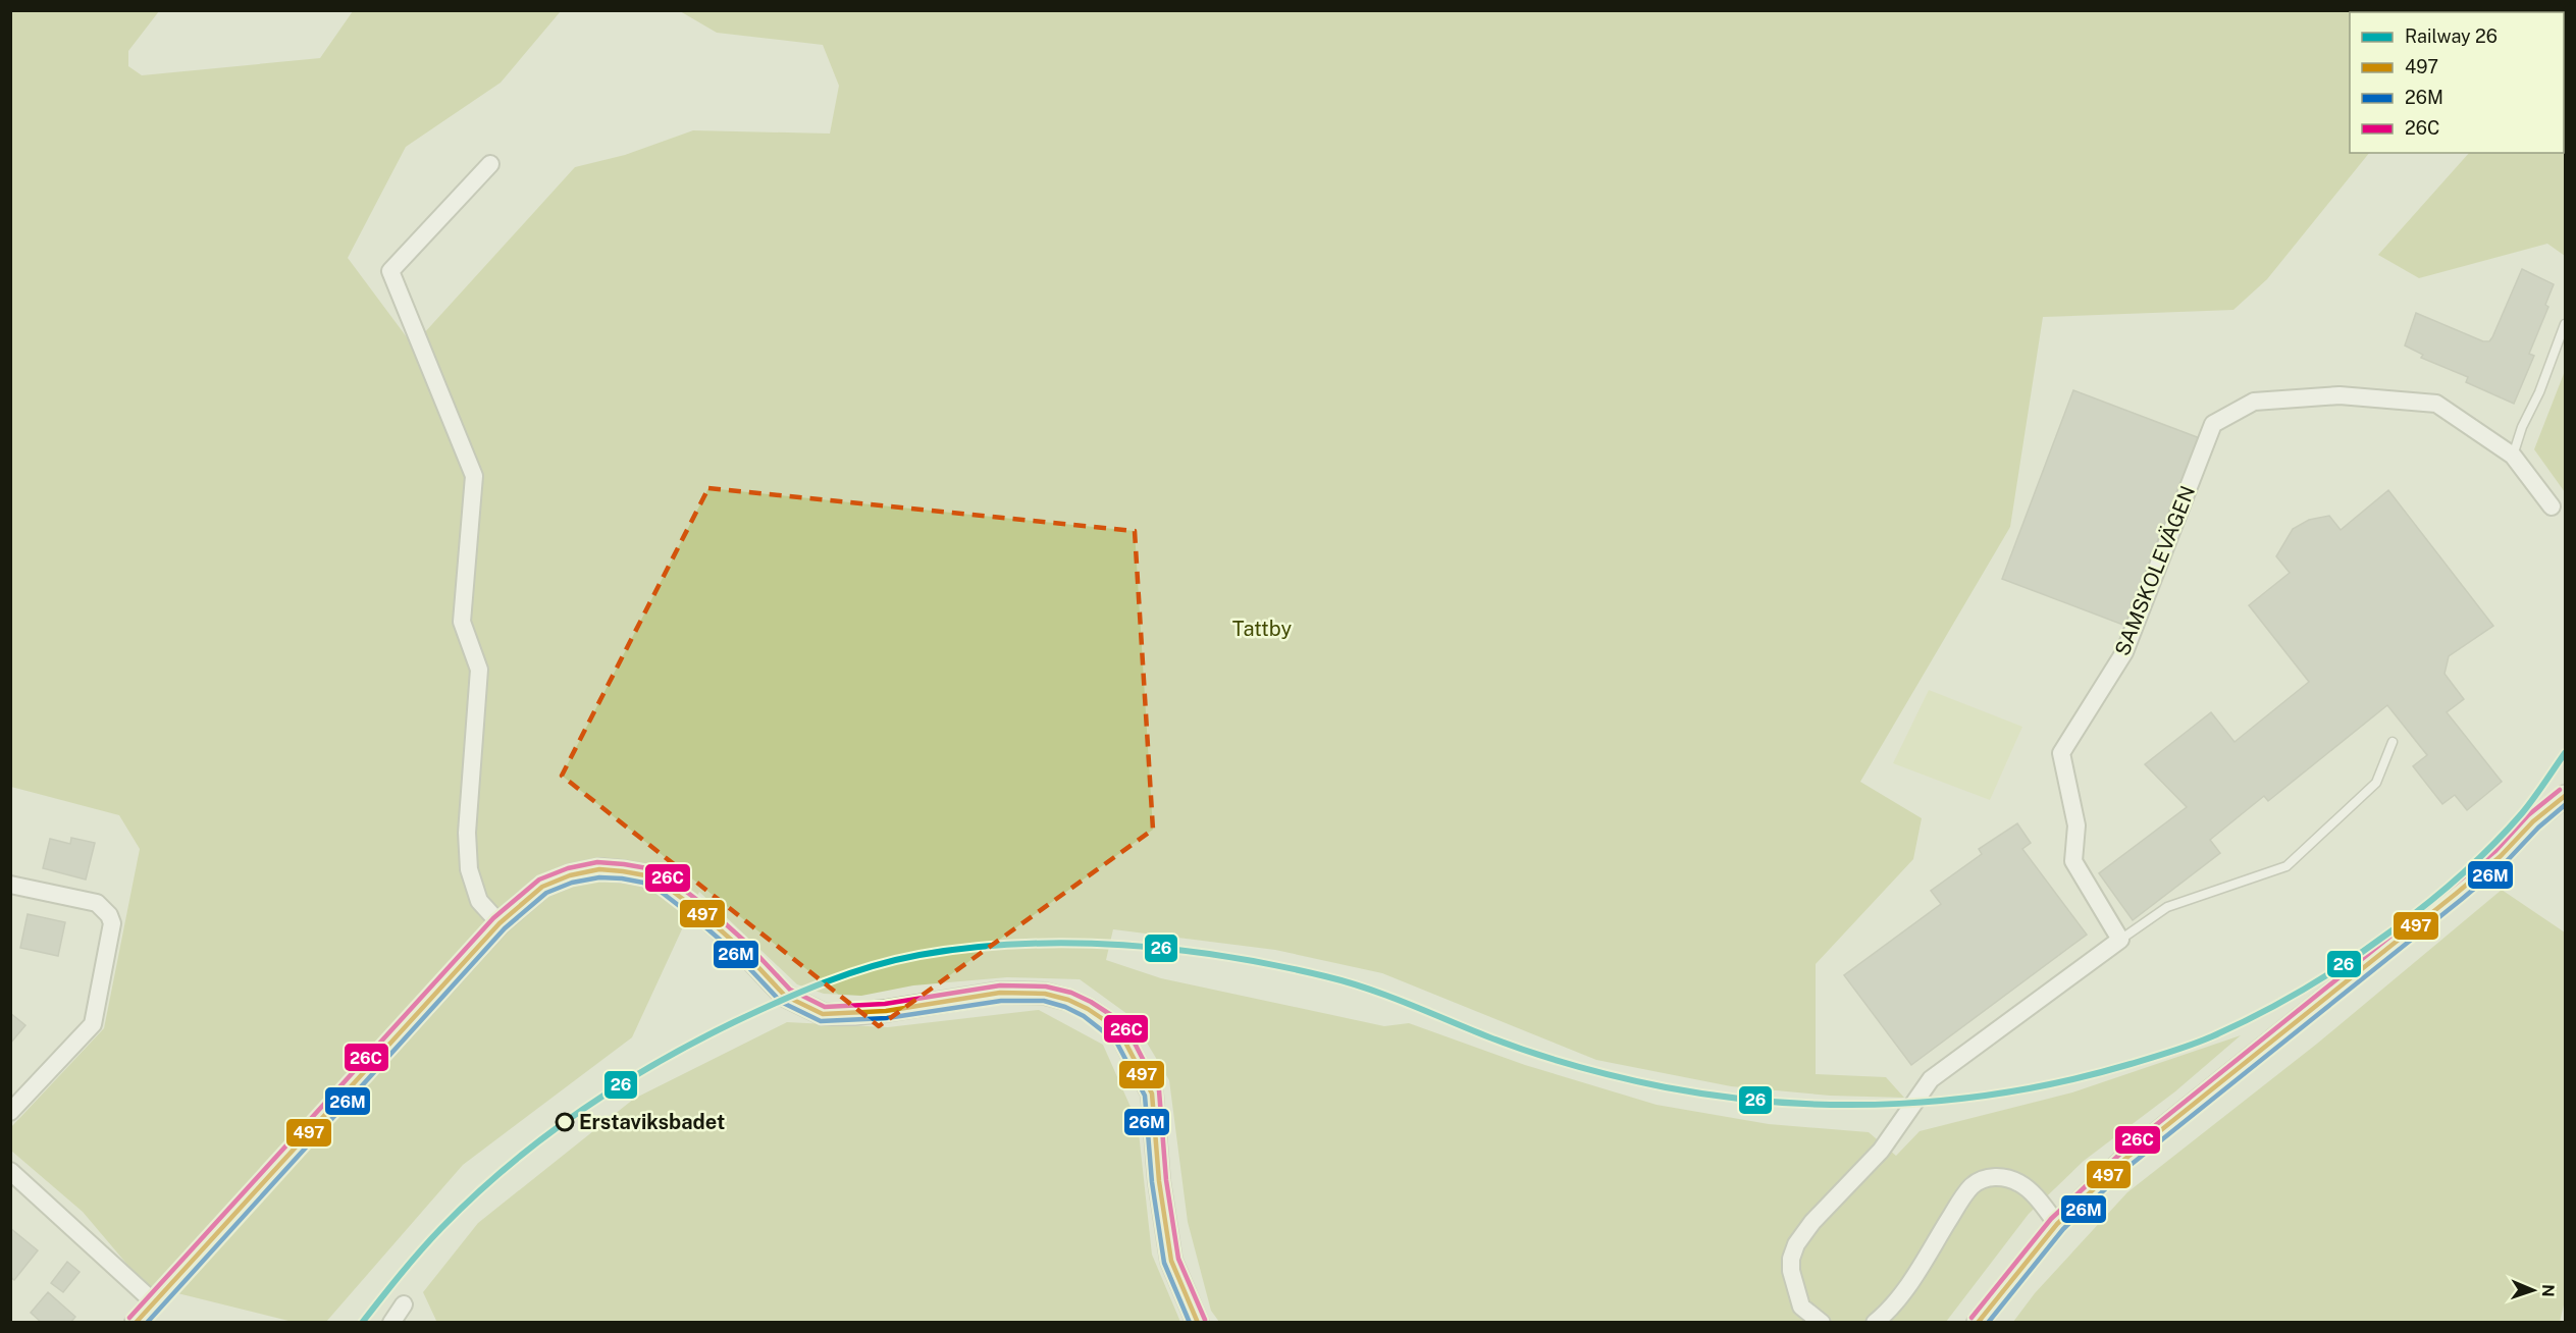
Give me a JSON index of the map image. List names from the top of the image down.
{
  "streets": {
    "street": ["SAMSKOLEVÄGEN"]
  },
  "parks": ["Tattby"],
  "places": ["Erstaviksbadet"],
  "lines": [
    "rail line 26",
    "transit line 26C",
    "transit line 497",
    "transit line 26M"
  ],
  "legend": [
    "Railway 26",
    "497",
    "26M",
    "26C"
  ],
  "north": "right"
}
